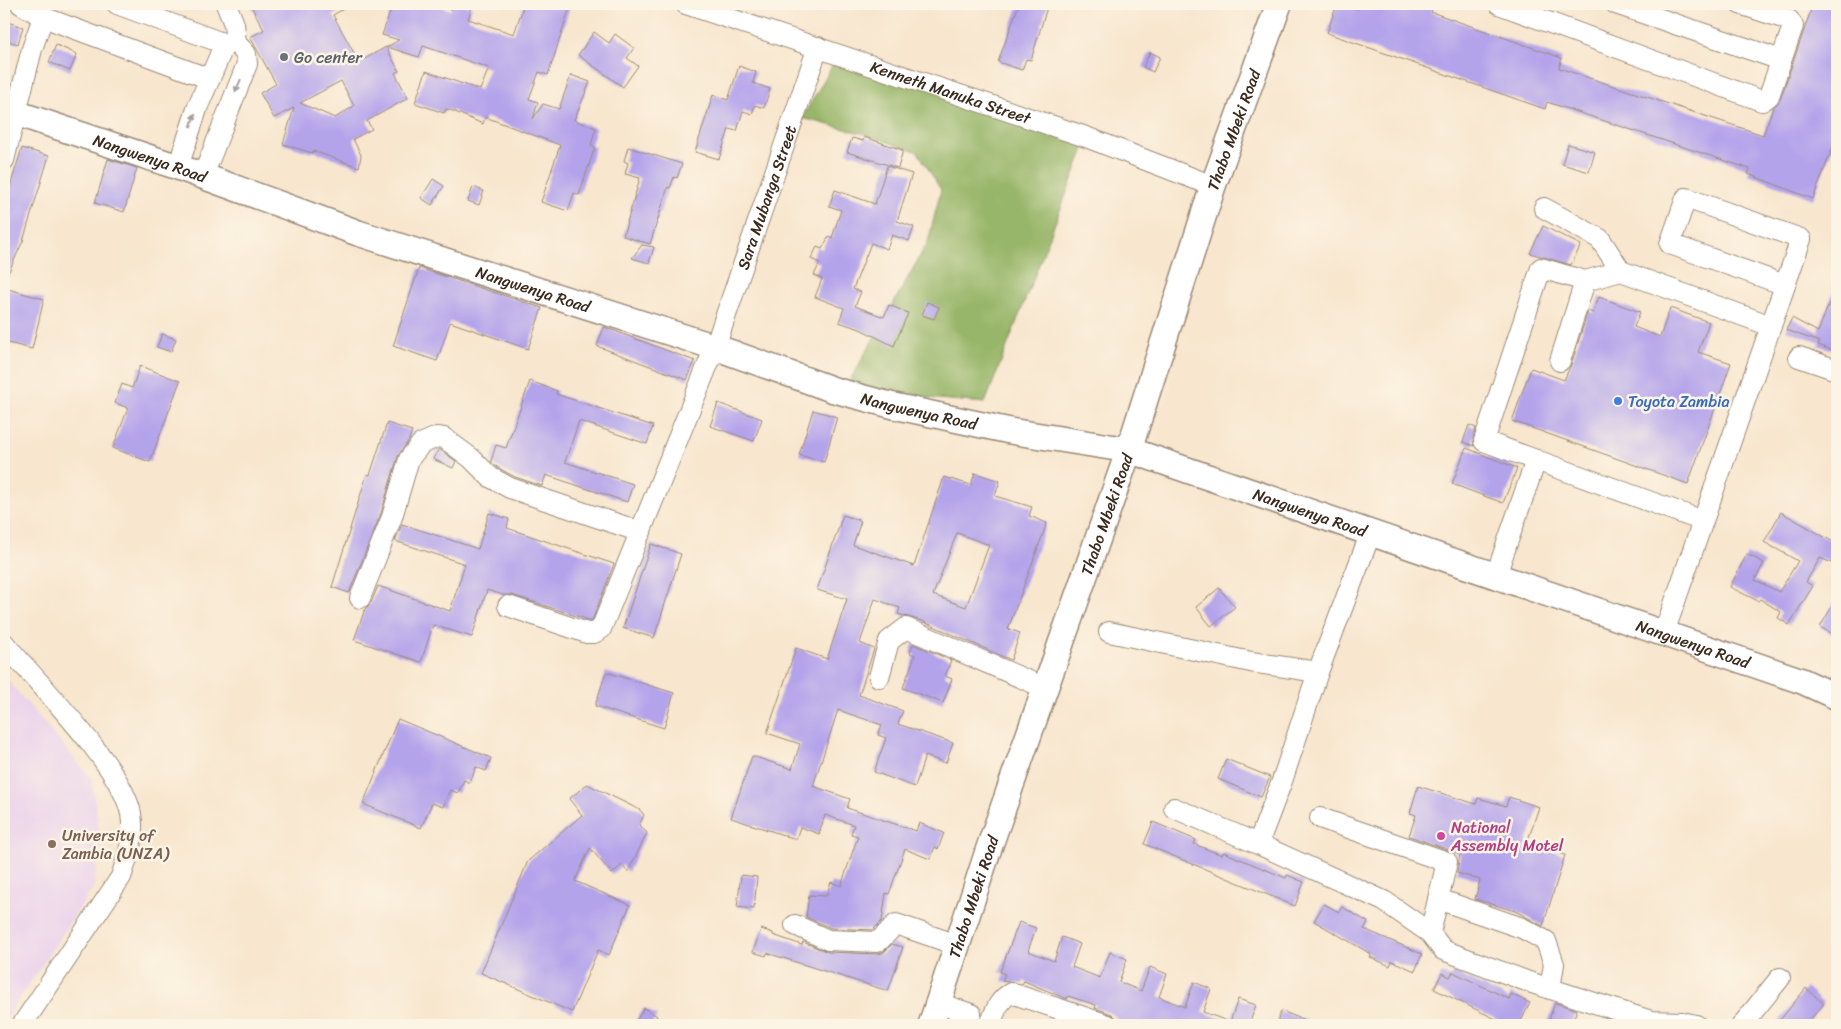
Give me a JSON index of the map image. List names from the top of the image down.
{
  "streets": {
    "main road": ["Thabo Mbeki Road", "Nangwenya Road"],
    "street": ["Kenneth Manuka Street", "Sara Mubanga Street"]
  },
  "crossings": [
    ["Kenneth Manuka Street", "Thabo Mbeki Road"],
    ["Kenneth Manuka Street", "Sara Mubanga Street"],
    ["Thabo Mbeki Road", "Nangwenya Road"],
    ["Nangwenya Road", "Sara Mubanga Street"]
  ],
  "places": [
    "Go center",
    "Toyota Zambia",
    "National Assembly Motel",
    "University of Zambia (UNZA)"
  ]
}
